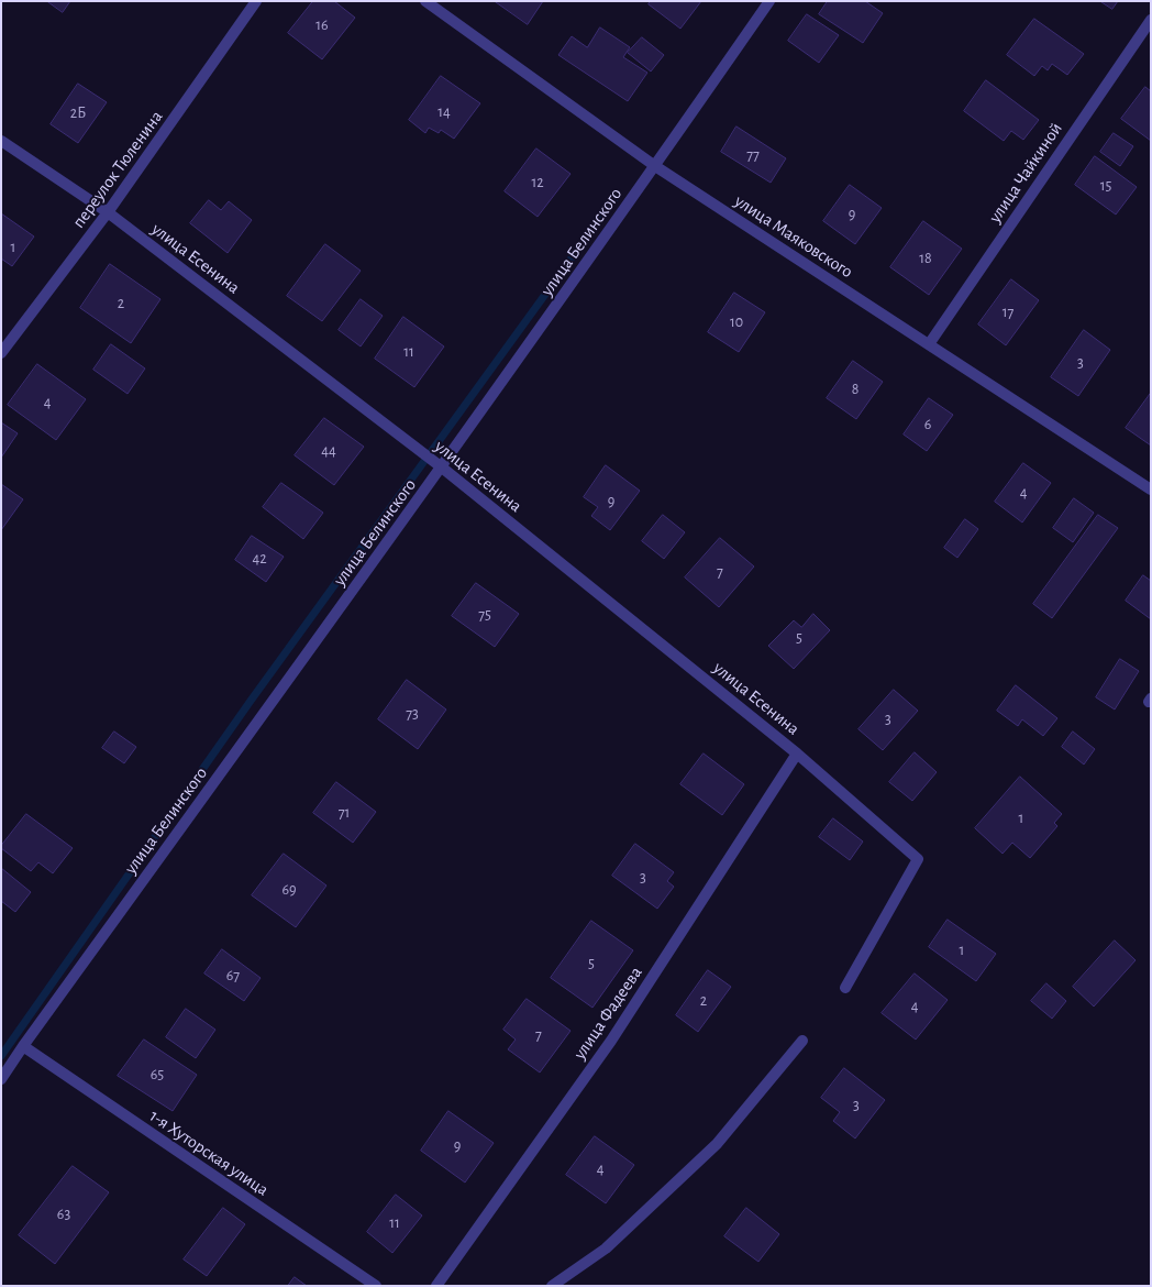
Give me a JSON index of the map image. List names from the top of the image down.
{
  "streets": {
    "street": [
      "переулок Тюленина",
      "улица Чайкиной",
      "улица Маяковского",
      "улица Белинского",
      "улица Есенина",
      "улица Фадеева",
      "1-я Хуторская улица"
    ]
  },
  "crossings": [
    ["переулок Тюленина", "улица Есенина"],
    ["улица Чайкиной", "улица Маяковского"],
    ["улица Маяковского", "улица Белинского"],
    ["улица Белинского", "улица Есенина"],
    ["улица Белинского", "1-я Хуторская улица"],
    ["улица Есенина", "улица Фадеева"]
  ],
  "house_numbers": [
    "16",
    "14",
    "2Б",
    "77",
    "12",
    "15",
    "9",
    "1",
    "18",
    "2",
    "17",
    "10",
    "11",
    "3",
    "8",
    "4",
    "6",
    "44",
    "4",
    "9",
    "42",
    "7",
    "75",
    "5",
    "73",
    "3",
    "71",
    "1",
    "3",
    "69",
    "1",
    "5",
    "67",
    "2",
    "4",
    "7",
    "65",
    "3",
    "9",
    "4",
    "63",
    "11"
  ]
}
